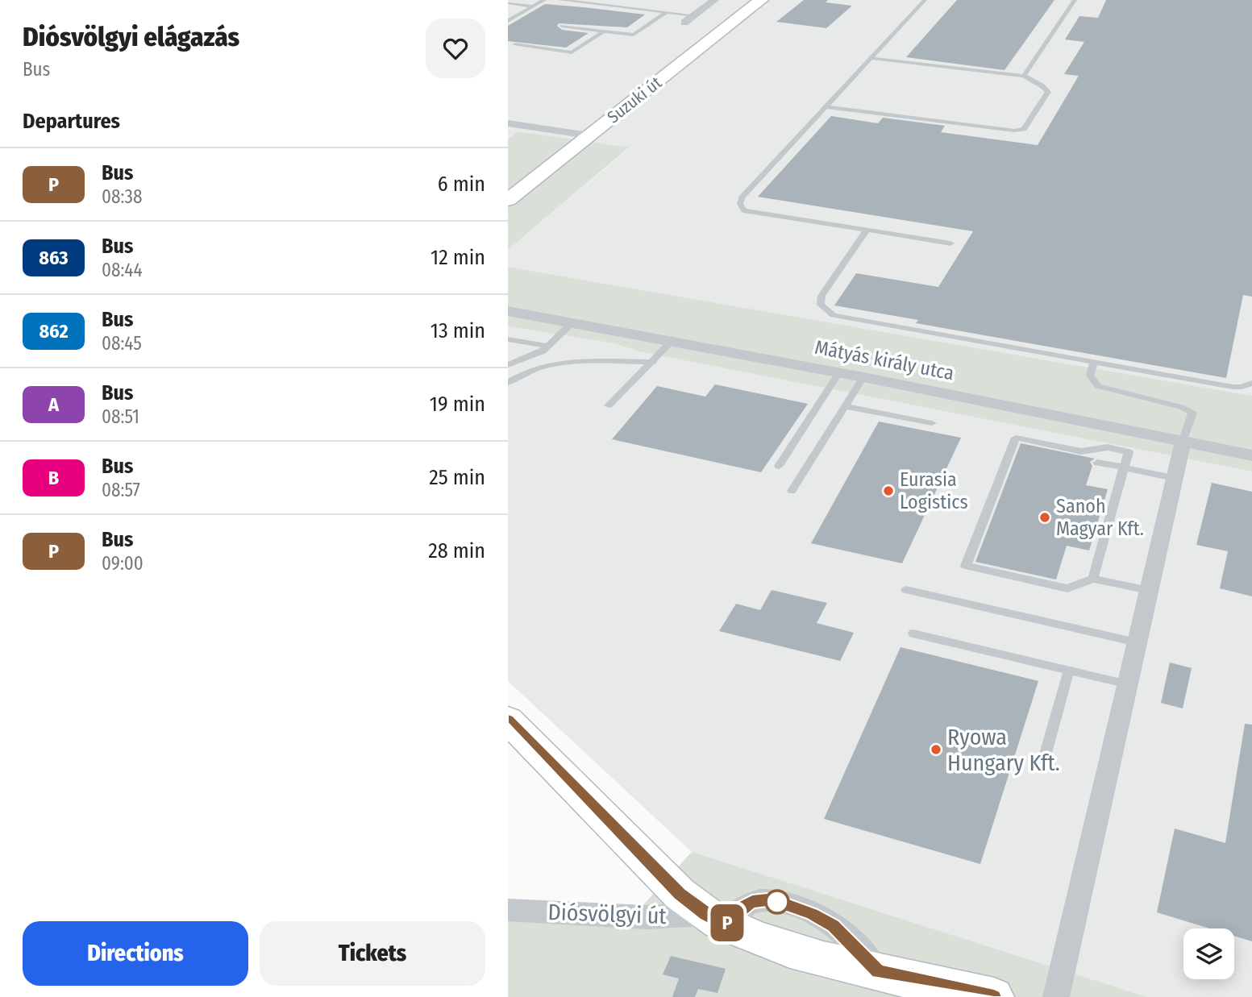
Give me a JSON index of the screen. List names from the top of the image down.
{
  "streets": {
    "main road": ["Suzuki út"],
    "street": ["Mátyás király utca", "Diósvölgyi út"]
  },
  "places": ["Eurasia Logistics", "Sanoh Magyar Kft.", "Ryowa Hungary Kft."],
  "lines": ["bus line P"],
  "page": {
    "heading": [
      ["Diósvölgyi elágazás", "Bus"],
      "Departures"
    ],
    "on_map": "P",
    "list": [
      {
        "mark": "P",
        "name": "Bus",
        "note": "08:38",
        "value": "6 min"
      },
      {
        "mark": "863",
        "name": "Bus",
        "note": "08:44",
        "value": "12 min"
      },
      {
        "mark": "862",
        "name": "Bus",
        "note": "08:45",
        "value": "13 min"
      },
      {
        "mark": "A",
        "name": "Bus",
        "note": "08:51",
        "value": "19 min"
      },
      {
        "mark": "B",
        "name": "Bus",
        "note": "08:57",
        "value": "25 min"
      },
      {
        "mark": "P",
        "name": "Bus",
        "note": "09:00",
        "value": "28 min"
      }
    ],
    "buttons": ["Directions", "Tickets"]
  }
}
